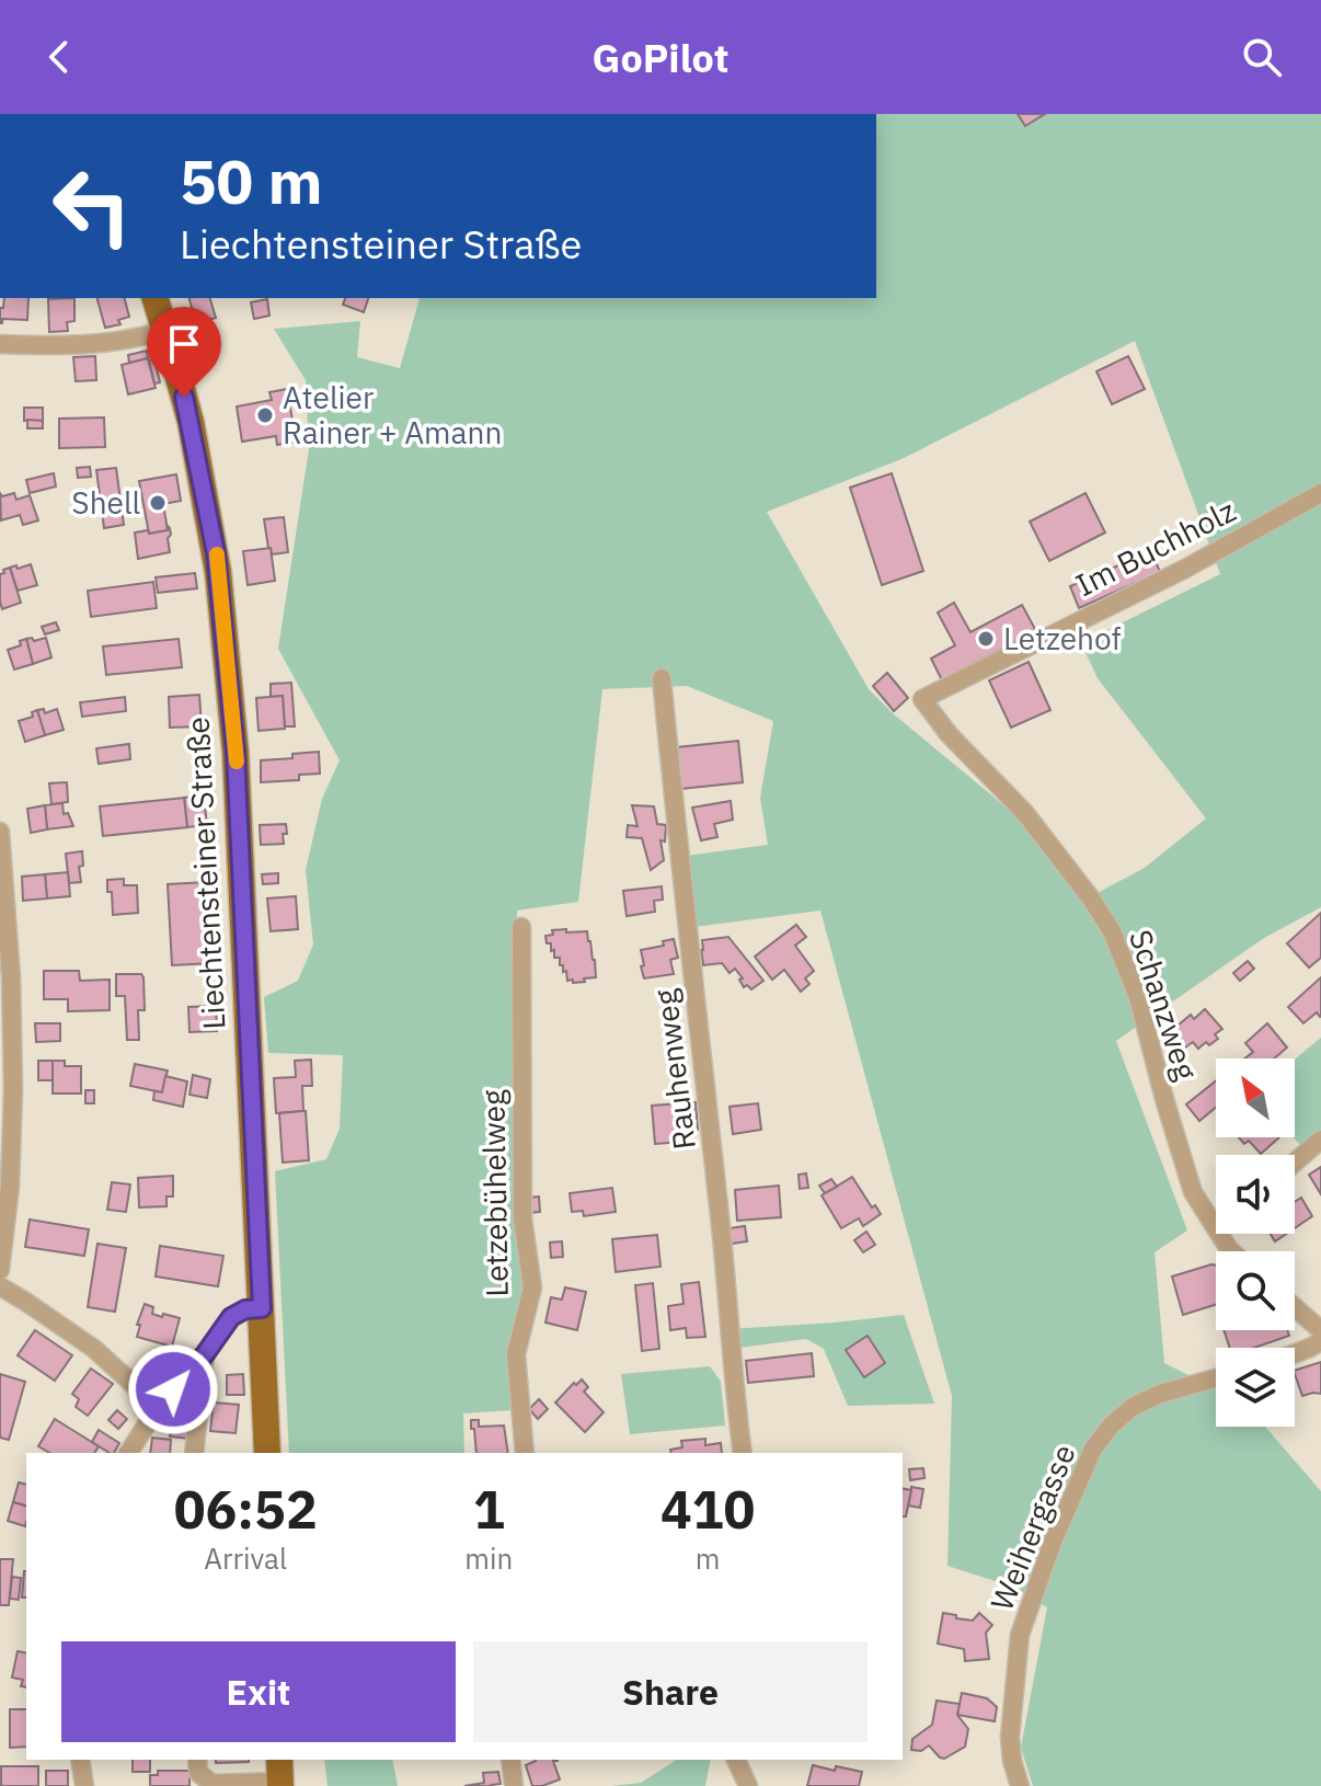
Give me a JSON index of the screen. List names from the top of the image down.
{
  "streets": {
    "main road": ["Liechtensteiner Straße"],
    "street": [
      "Im Buchholz",
      "Schanzweg",
      "Rauhenweg",
      "Letzebühelweg",
      "Weihergasse"
    ]
  },
  "crossings": [
    ["Im Buchholz", "Schanzweg"]
  ],
  "places": ["Atelier Rainer + Amann", "Shell", "Letzehof"],
  "north": "top left",
  "page": {
    "header": "GoPilot",
    "turn": ["50 m", "Liechtensteiner Straße"],
    "eta": [
      "06:52",
      "Arrival",
      "1",
      "min",
      "410",
      "m"
    ],
    "buttons": ["Exit", "Share"]
  }
}
